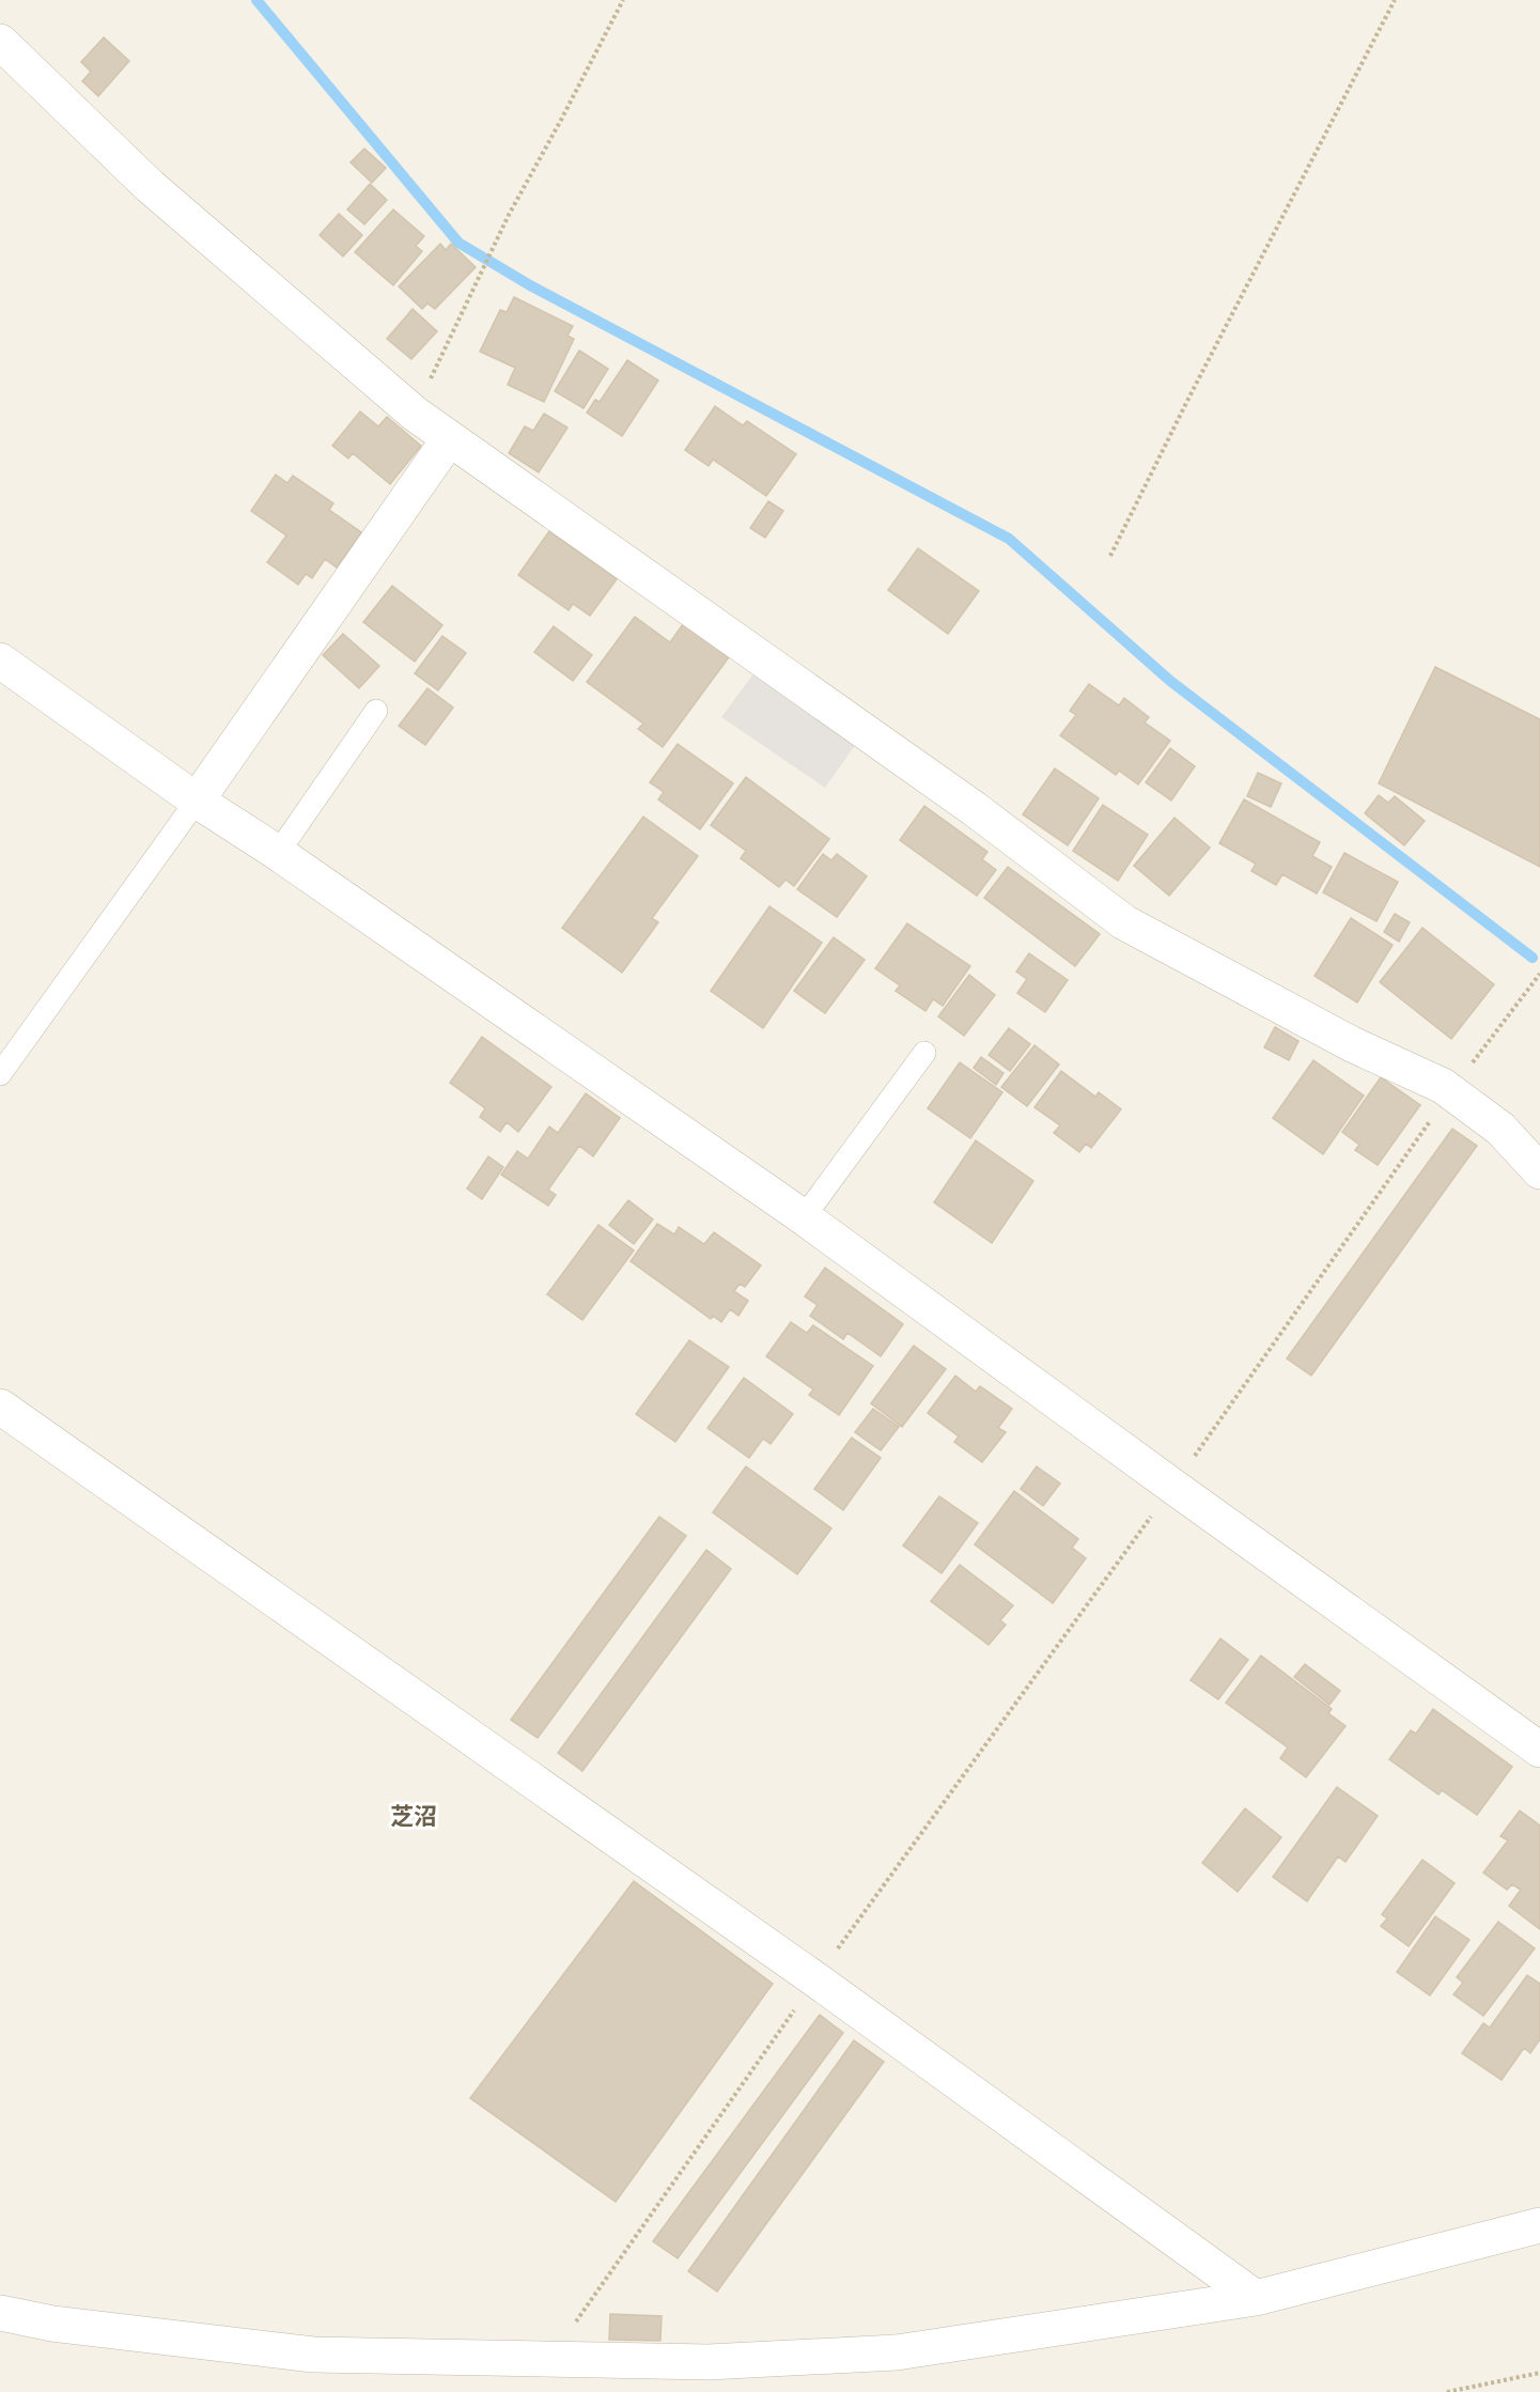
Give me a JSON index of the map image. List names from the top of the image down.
{
  "districts": ["芝沼"]
}
